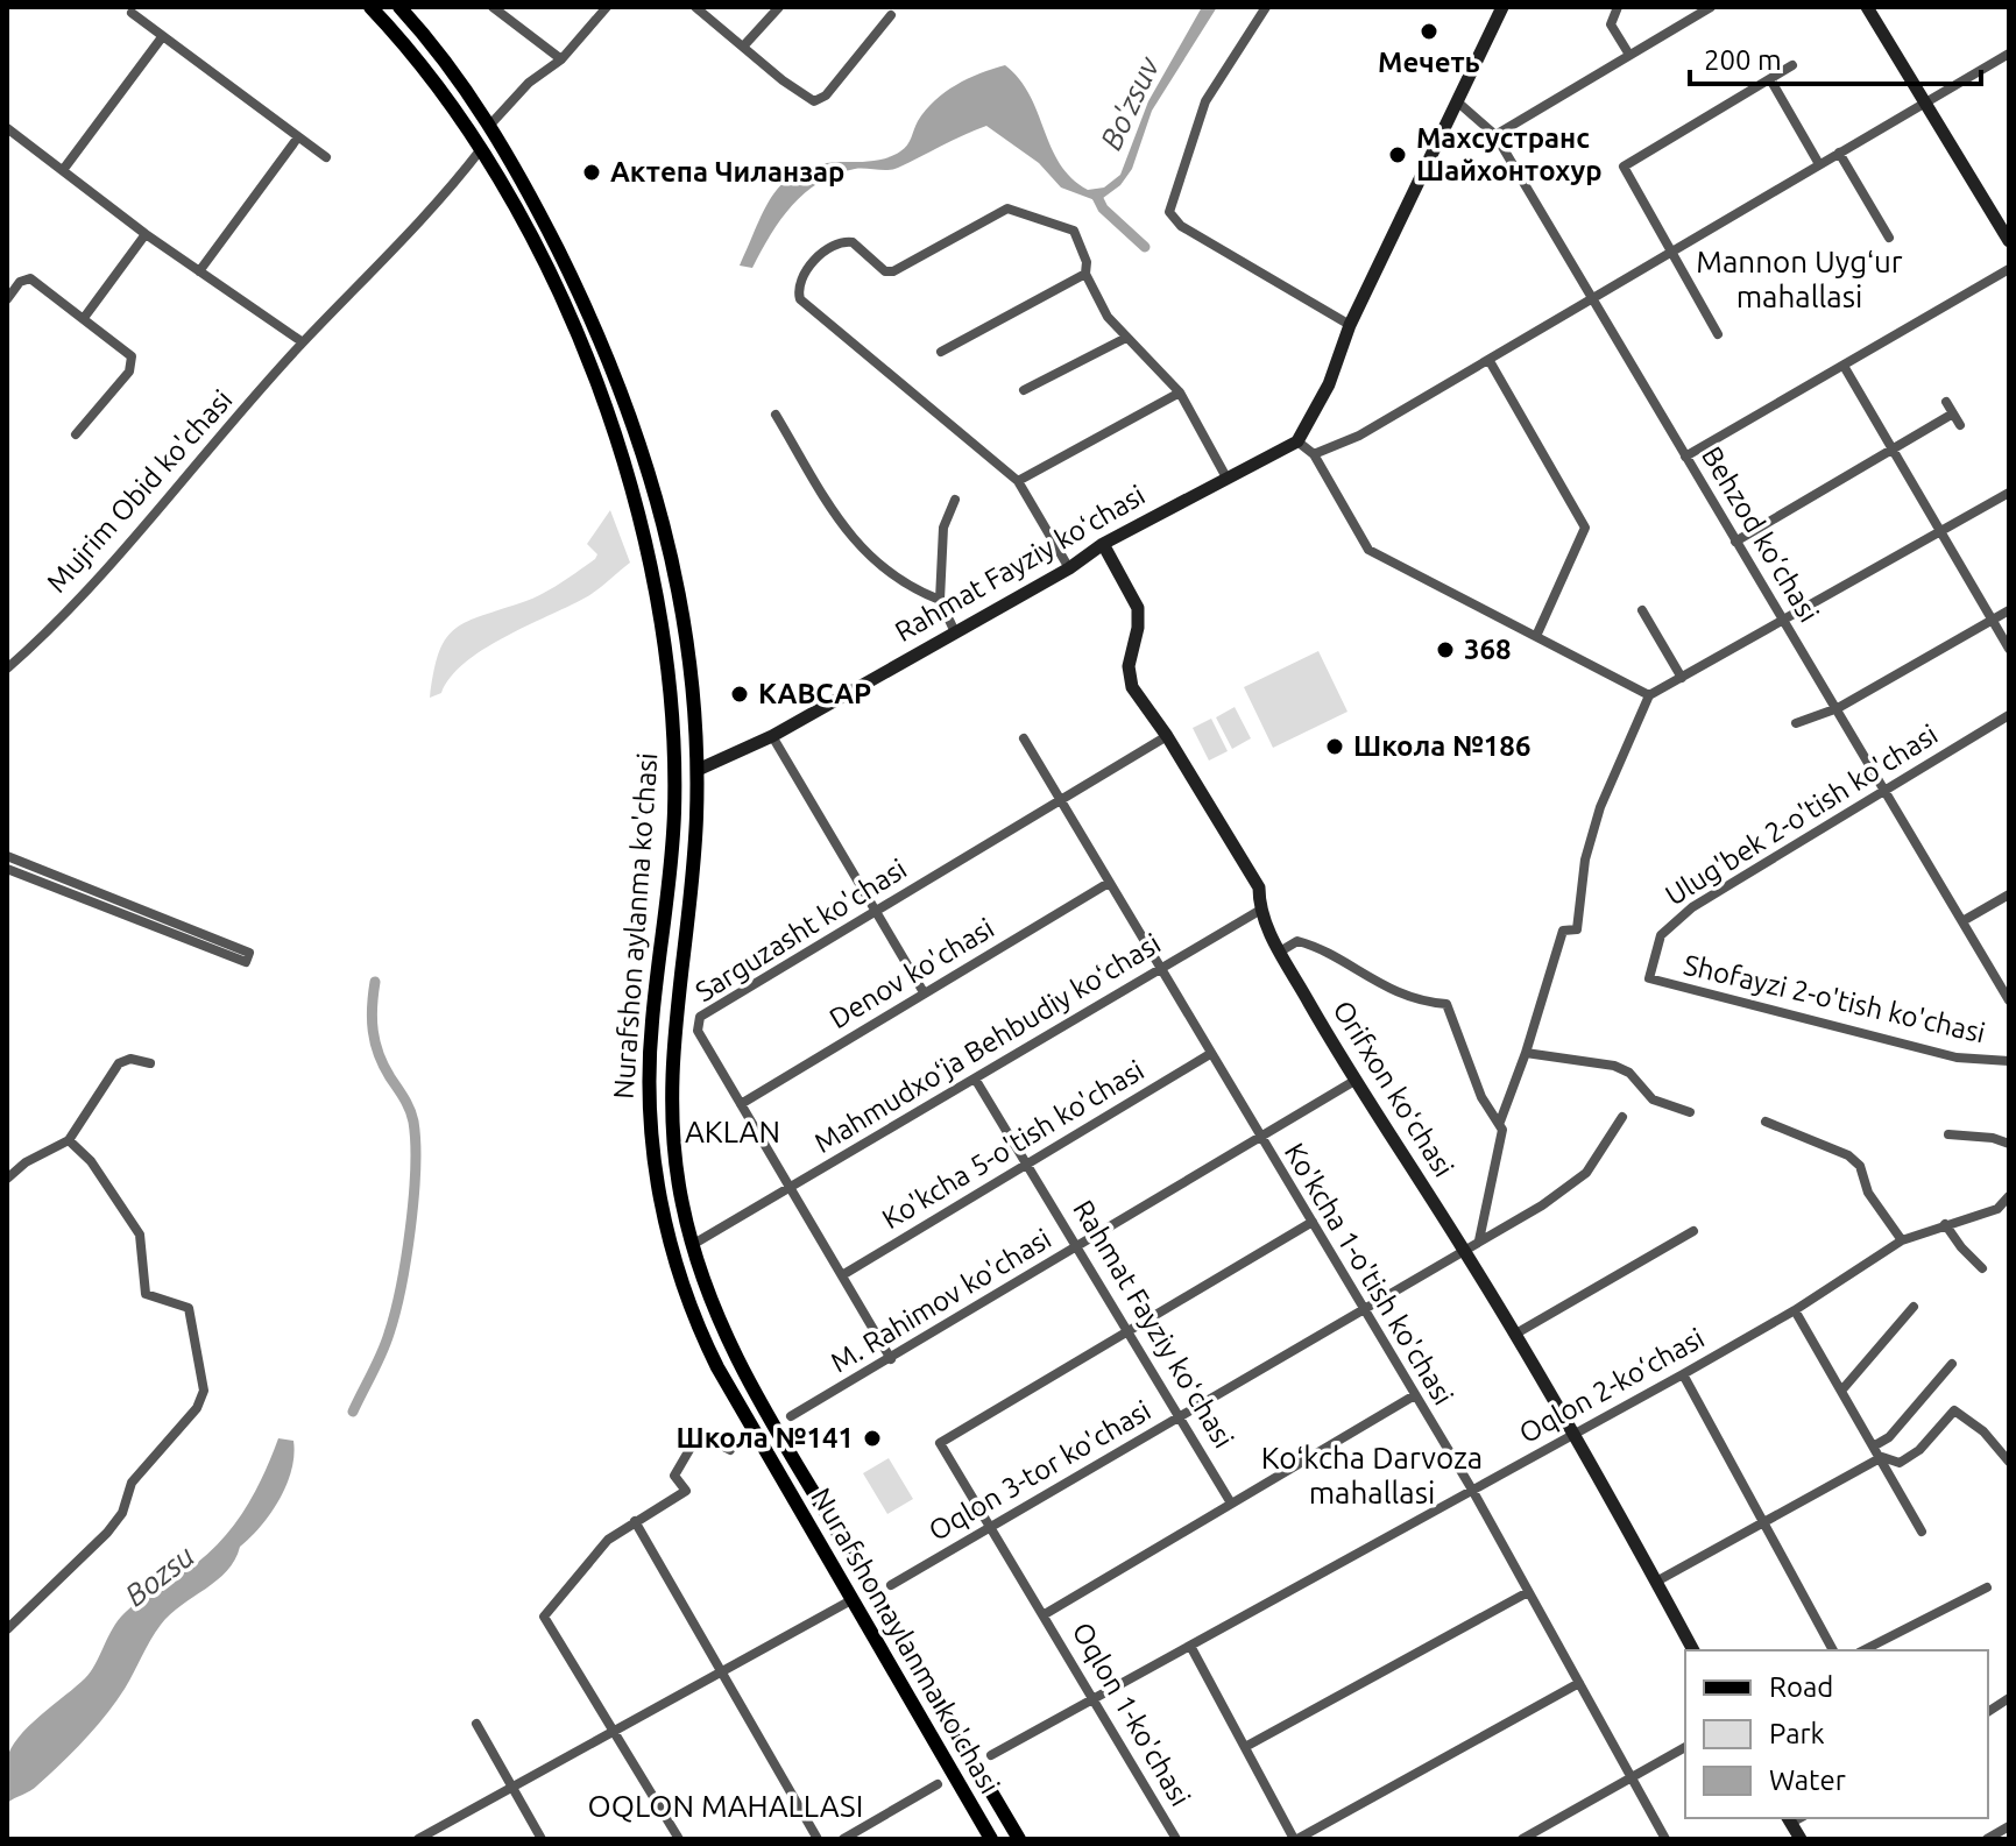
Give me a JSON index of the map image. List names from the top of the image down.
{
  "streets": {
    "main road": ["Nurafshon aylanma ko'chasi"],
    "street": [
      "Mujrim Obid ko'chasi",
      "Behzod ko‘chasi",
      "Rahmat Fayziy koʻchasi",
      "Ulug'bek 2-o'tish ko'chasi",
      "Sarguzasht ko'chasi",
      "Denov ko'chasi",
      "Shofayzi 2-o'tish ko'chasi",
      "Mahmudxoʻja Behbudiy koʻchasi",
      "Orifxon koʻchasi",
      "Ko'kcha 5-o'tish ko'chasi",
      "Ko'kcha 1-o'tish ko'chasi",
      "M. Rahimov ko'chasi",
      "Oqlon 2-ko‘chasi",
      "Oqlon 3-tor ko'chasi",
      "Oqlon 1-ko'chasi"
    ]
  },
  "crossings": [
    ["Mujrim Obid ko'chasi", "Nurafshon aylanma ko'chasi"],
    ["Behzod ko‘chasi", "Ulug'bek 2-o'tish ko'chasi"],
    ["Rahmat Fayziy koʻchasi", "Nurafshon aylanma ko'chasi"],
    ["Rahmat Fayziy koʻchasi", "Mahmudxoʻja Behbudiy koʻchasi"],
    ["Rahmat Fayziy koʻchasi", "Orifxon koʻchasi"],
    ["Rahmat Fayziy koʻchasi", "Ko'kcha 5-o'tish ko'chasi"],
    ["Rahmat Fayziy koʻchasi", "M. Rahimov ko'chasi"],
    ["Rahmat Fayziy koʻchasi", "Oqlon 3-tor ko'chasi"],
    ["Rahmat Fayziy koʻchasi", "Oqlon 1-ko'chasi"],
    ["Ulug'bek 2-o'tish ko'chasi", "Shofayzi 2-o'tish ko'chasi"],
    ["Nurafshon aylanma ko'chasi", "Mahmudxoʻja Behbudiy koʻchasi"],
    ["Sarguzasht ko'chasi", "Denov ko'chasi"],
    ["Sarguzasht ko'chasi", "Mahmudxoʻja Behbudiy koʻchasi"],
    ["Sarguzasht ko'chasi", "Orifxon koʻchasi"],
    ["Sarguzasht ko'chasi", "Ko'kcha 5-o'tish ko'chasi"],
    ["Sarguzasht ko'chasi", "Ko'kcha 1-o'tish ko'chasi"],
    ["Sarguzasht ko'chasi", "M. Rahimov ko'chasi"],
    ["Denov ko'chasi", "Ko'kcha 1-o'tish ko'chasi"],
    ["Mahmudxoʻja Behbudiy koʻchasi", "Orifxon koʻchasi"],
    ["Mahmudxoʻja Behbudiy koʻchasi", "Ko'kcha 1-o'tish ko'chasi"],
    ["Orifxon koʻchasi", "M. Rahimov ko'chasi"],
    ["Orifxon koʻchasi", "Oqlon 2-ko‘chasi"],
    ["Orifxon koʻchasi", "Oqlon 3-tor ko'chasi"],
    ["Ko'kcha 5-o'tish ko'chasi", "Ko'kcha 1-o'tish ko'chasi"],
    ["Ko'kcha 1-o'tish ko'chasi", "M. Rahimov ko'chasi"],
    ["Ko'kcha 1-o'tish ko'chasi", "Oqlon 2-ko‘chasi"],
    ["Ko'kcha 1-o'tish ko'chasi", "Oqlon 3-tor ko'chasi"],
    ["Ko'kcha 1-o'tish ko'chasi", "Oqlon 1-ko'chasi"],
    ["Oqlon 2-ko‘chasi", "Oqlon 1-ko'chasi"],
    ["Oqlon 3-tor ko'chasi", "Oqlon 1-ko'chasi"]
  ],
  "districts": [
    "Mannon Uygʻur mahallasi",
    "AKLAN",
    "Koʻkcha Darvoza mahallasi",
    "OQLON MAHALLASI"
  ],
  "water": ["Bo'zsuv", "Bozsu"],
  "places": [
    "Мечеть",
    "Махсустранс Шайхонтохур",
    "Актепа Чиланзар",
    "368",
    "КАВСАР",
    "Школа №186",
    "Школа №141"
  ],
  "legend": ["Road", "Park", "Water"],
  "scale_bar": "200 m"
}
